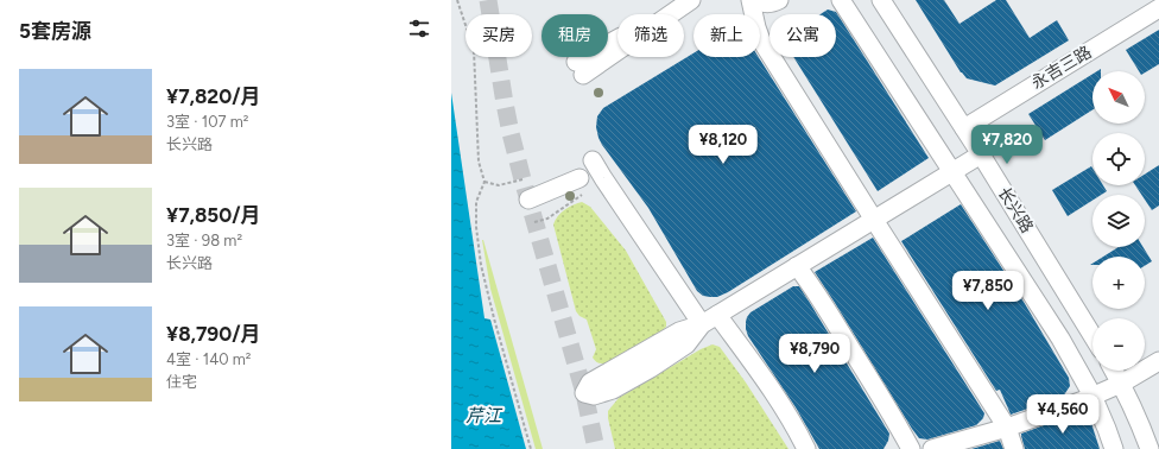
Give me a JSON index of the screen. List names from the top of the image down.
{
  "streets": {
    "street": ["永吉三路", "长兴路"]
  },
  "crossings": [
    ["永吉三路", "长兴路"]
  ],
  "water": ["芹江"],
  "north": "top left",
  "page": {
    "heading": "5套房源",
    "chip": [
      "买房",
      "租房",
      "筛选",
      "新上",
      "公寓"
    ],
    "list": [
      {
        "name": "¥7,820/月",
        "note": "3室 · 107 m² · 长兴路"
      },
      {
        "name": "¥7,850/月",
        "note": "3室 · 98 m² · 长兴路"
      },
      {
        "name": "¥8,790/月",
        "note": "4室 · 140 m² · 住宅"
      }
    ],
    "map_buttons": ["+", "−"],
    "price": [
      "¥8,120",
      "¥7,820",
      "¥7,850",
      "¥8,790",
      "¥4,560"
    ]
  }
}
